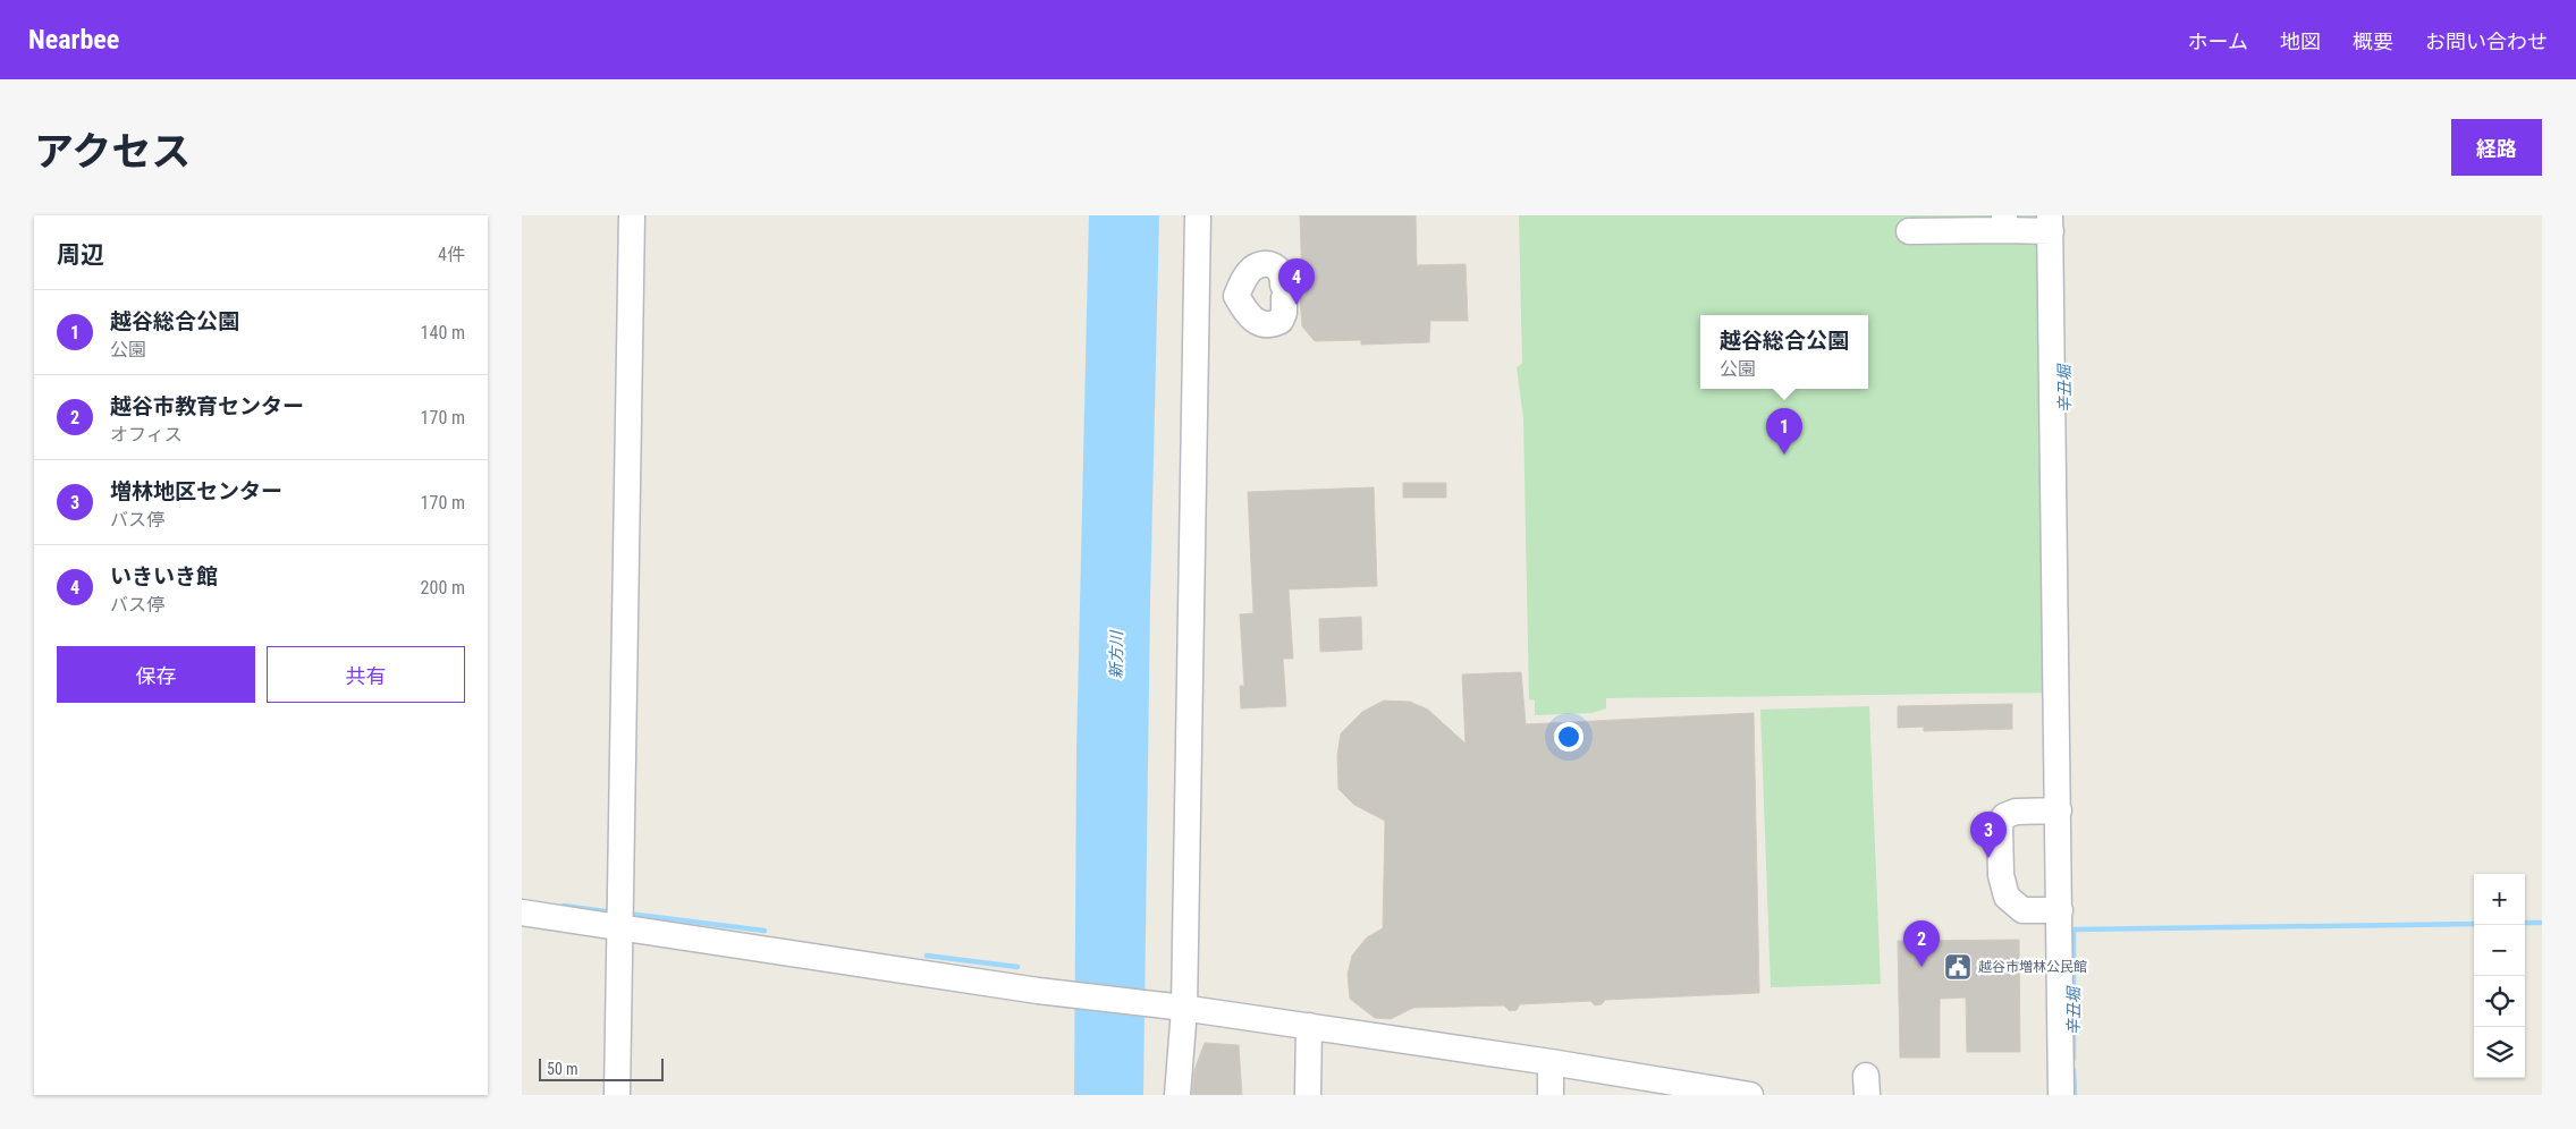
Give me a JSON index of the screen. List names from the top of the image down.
{
  "water": ["辛丑堀", "新方川"],
  "places": {
    "public building": ["越谷市増林公民館"]
  },
  "scale_bar": "50 m",
  "page": {
    "header": "Nearbee",
    "nav": [
      "ホーム",
      "地図",
      "概要",
      "お問い合わせ"
    ],
    "title": "アクセス",
    "buttons": [
      "経路",
      ["保存", "共有"]
    ],
    "heading": ["周辺", "4件"],
    "pins": [
      "4",
      "1",
      "3",
      "2"
    ],
    "list": [
      {
        "mark": "1",
        "name": "越谷総合公園",
        "note": "公園",
        "value": "140 m"
      },
      {
        "mark": "2",
        "name": "越谷市教育センター",
        "note": "オフィス",
        "value": "170 m"
      },
      {
        "mark": "3",
        "name": "増林地区センター",
        "note": "バス停",
        "value": "170 m"
      },
      {
        "mark": "4",
        "name": "いきいき館",
        "note": "バス停",
        "value": "200 m"
      }
    ],
    "popup": ["越谷総合公園", "公園"],
    "map_buttons": ["+", "−"],
    "scale": "50 m"
  }
}
